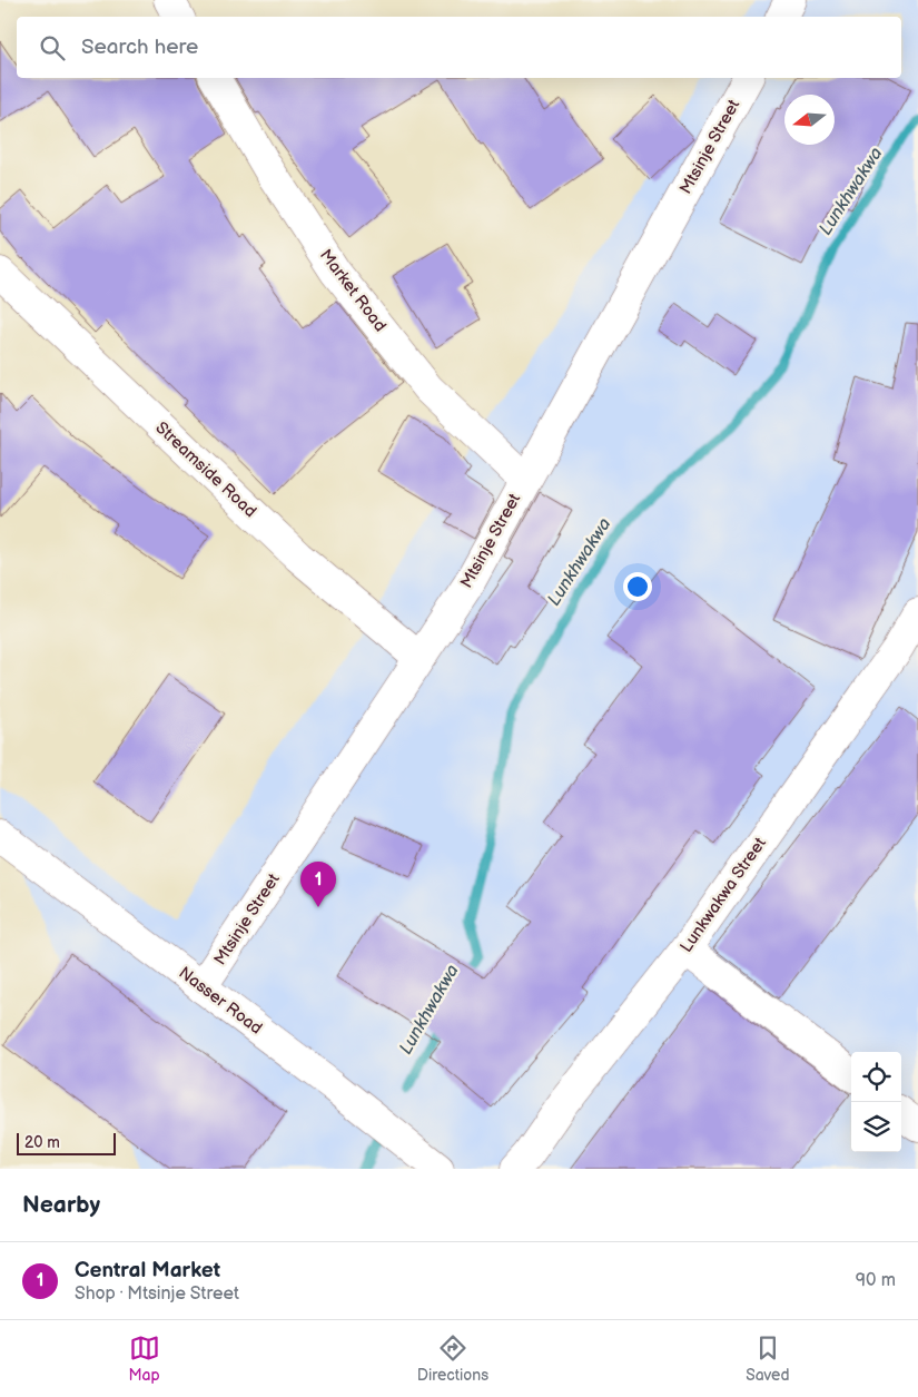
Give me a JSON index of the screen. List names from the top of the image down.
{
  "streets": {
    "street": [
      "Mtsinje Street",
      "Market Road",
      "Streamside Road",
      "Lunkwakwa Street",
      "Nasser Road"
    ]
  },
  "crossings": [
    ["Mtsinje Street", "Market Road"],
    ["Mtsinje Street", "Streamside Road"],
    ["Mtsinje Street", "Nasser Road"]
  ],
  "water": ["Lunkhwakwa"],
  "scale_bar": "20 m",
  "north": "left",
  "page": {
    "search": "Search here",
    "pins": "1",
    "scale": "20 m",
    "heading": "Nearby",
    "list": [
      {
        "mark": "1",
        "name": "Central Market",
        "note": "Shop · Mtsinje Street",
        "value": "90 m"
      }
    ],
    "nav": ["Map", "Directions", "Saved"]
  }
}
